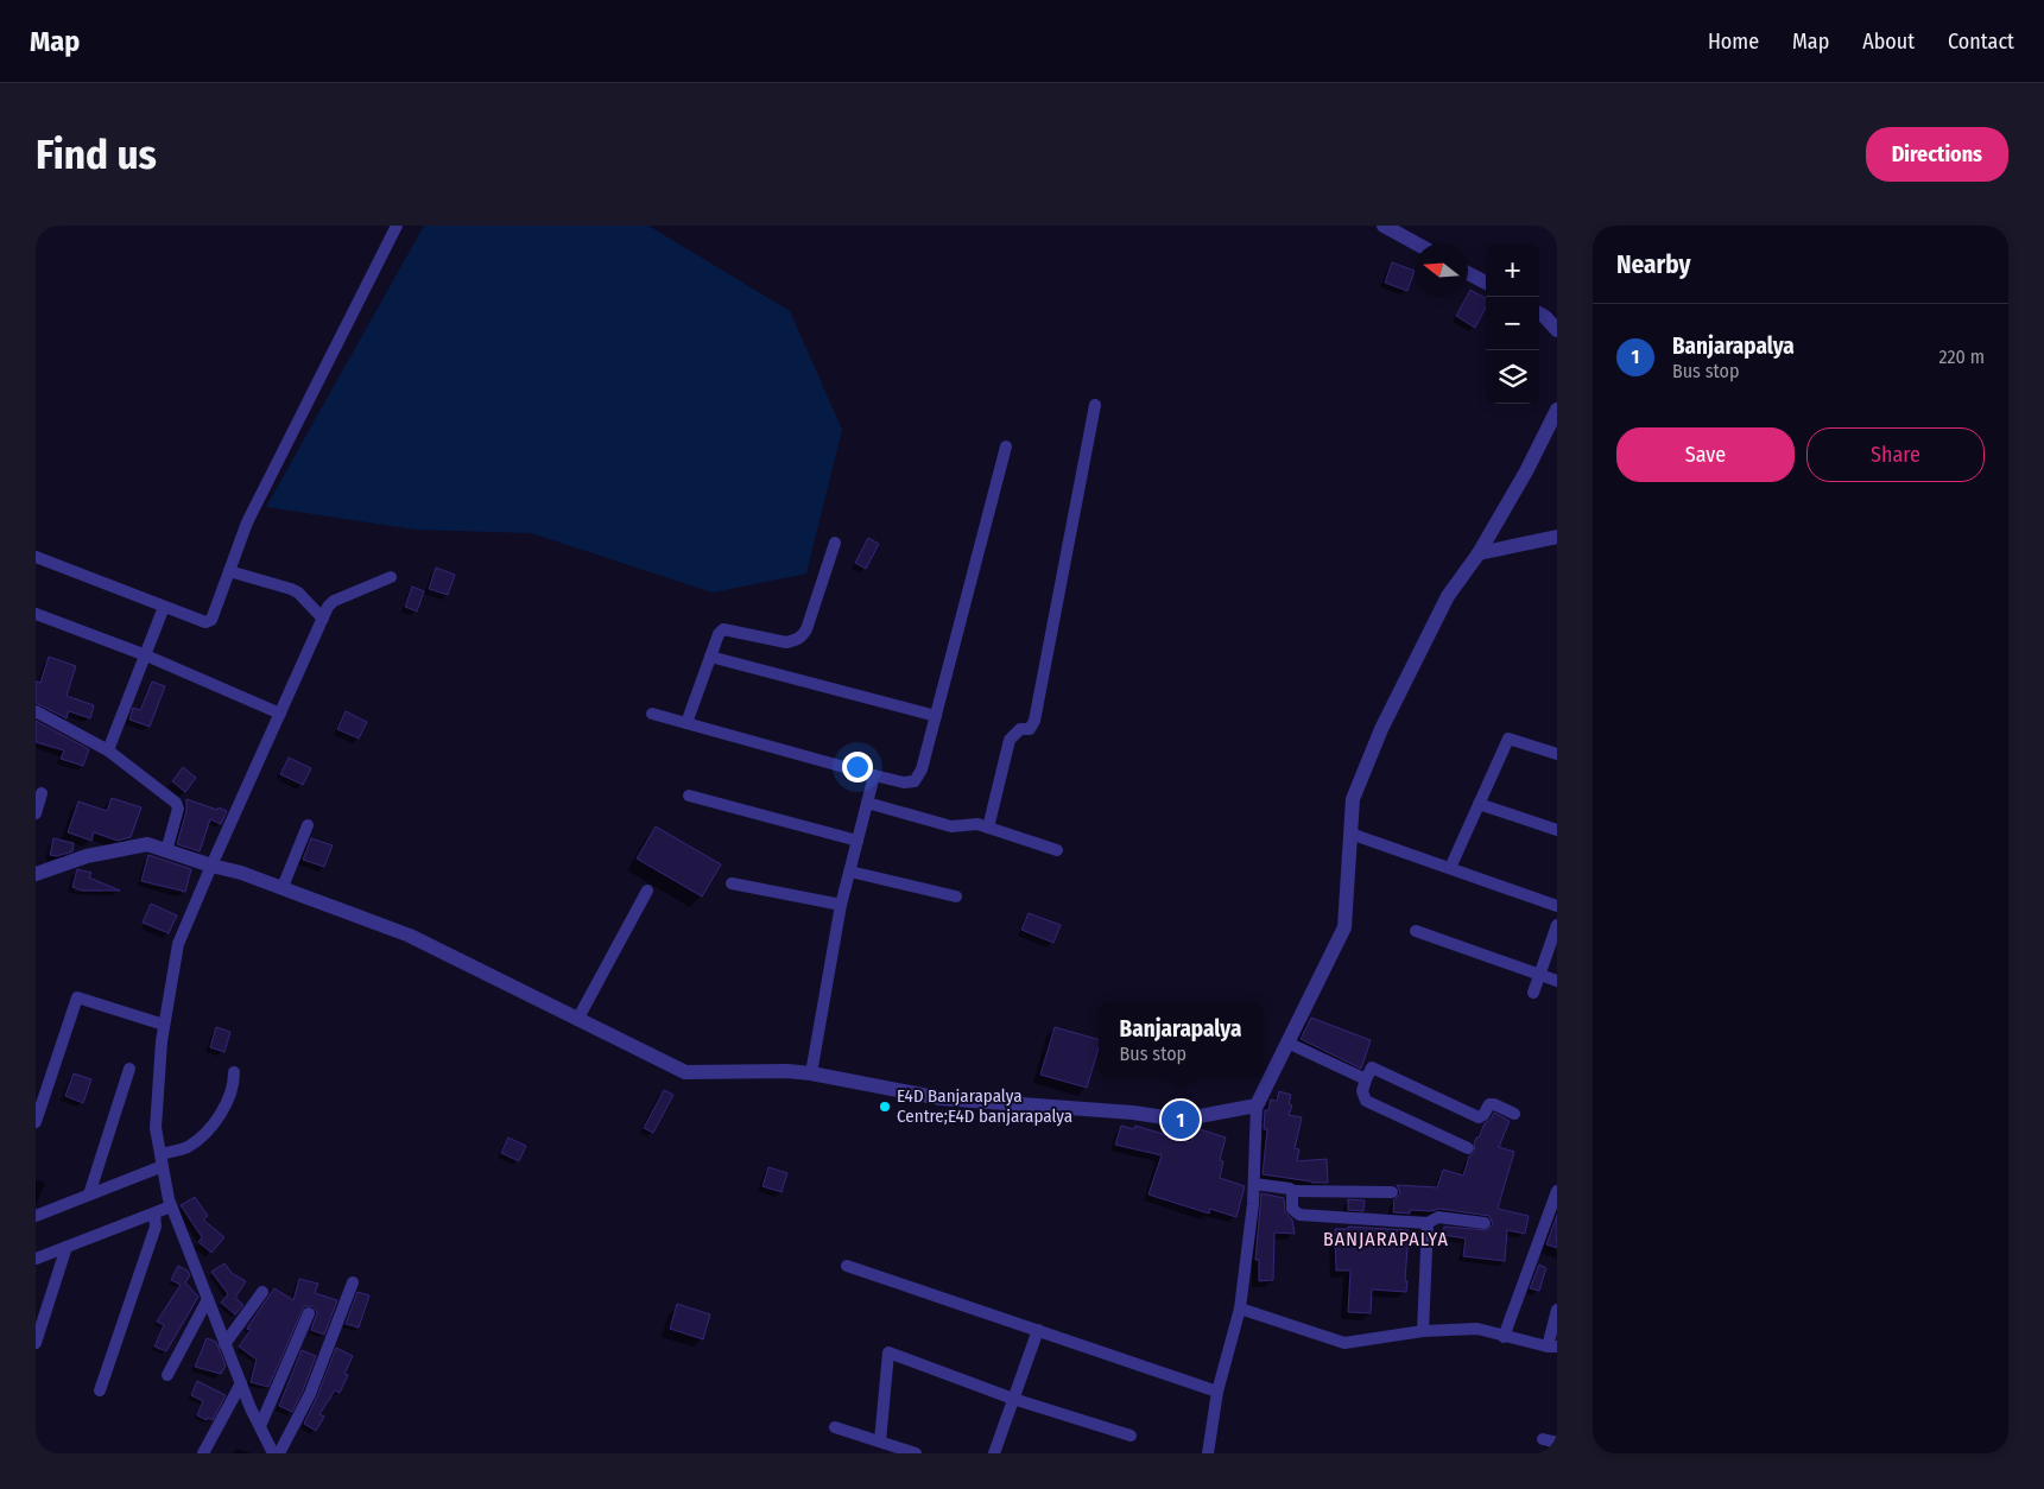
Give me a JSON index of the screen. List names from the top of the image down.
{
  "districts": ["BANJARAPALYA"],
  "places": ["E4D Banjarapalya Centre;E4D banjarapalya"],
  "north": "left",
  "page": {
    "header": "Map",
    "nav": [
      "Home",
      "Map",
      "About",
      "Contact"
    ],
    "buttons": [
      "Directions",
      ["Save", "Share"]
    ],
    "title": "Find us",
    "heading": "Nearby",
    "map_buttons": ["+", "−"],
    "list": [
      {
        "mark": "1",
        "name": "Banjarapalya",
        "note": "Bus stop",
        "value": "220 m"
      }
    ],
    "popup": ["Banjarapalya", "Bus stop"],
    "pins": "1"
  }
}
